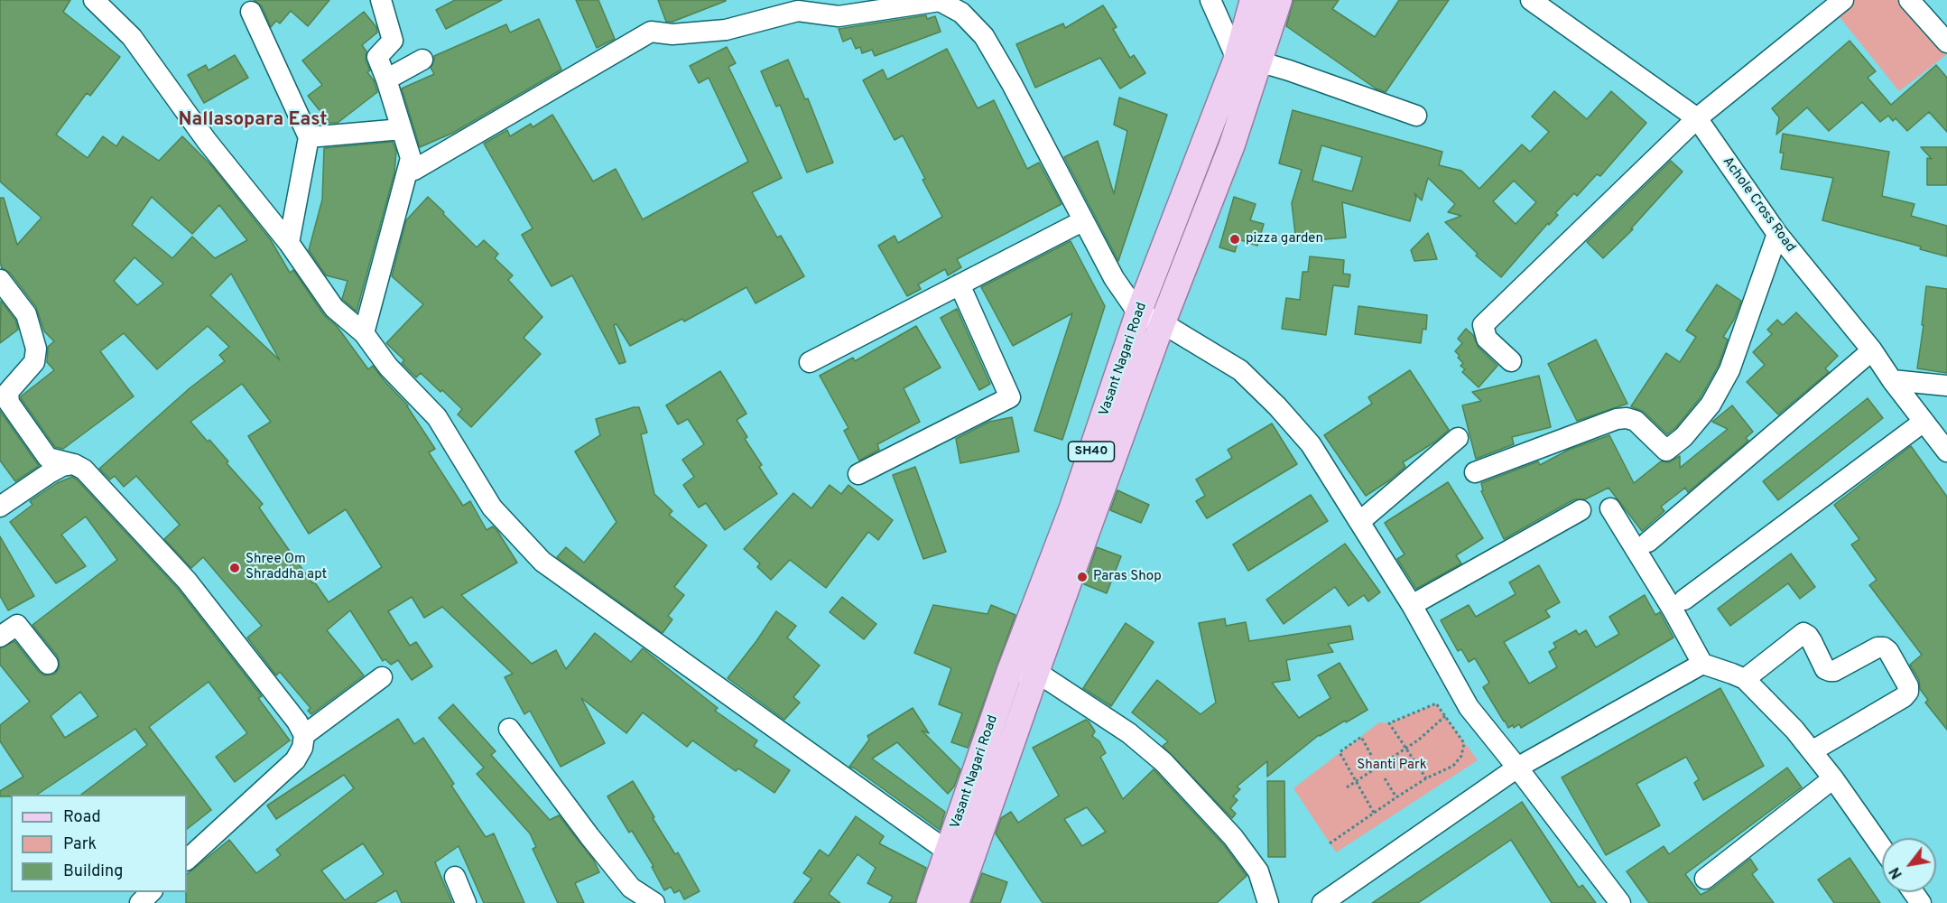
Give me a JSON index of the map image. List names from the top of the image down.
{
  "streets": {
    "main road": ["Vasant Nagari Road", "SH40"],
    "street": ["Achole Cross Road"]
  },
  "districts": ["Nallasopara East"],
  "parks": ["Shanti Park"],
  "places": ["pizza garden", "Shree Om Shraddha apt", "Paras Shop"],
  "legend": ["Road", "Park", "Building"],
  "north": "bottom left"
}
